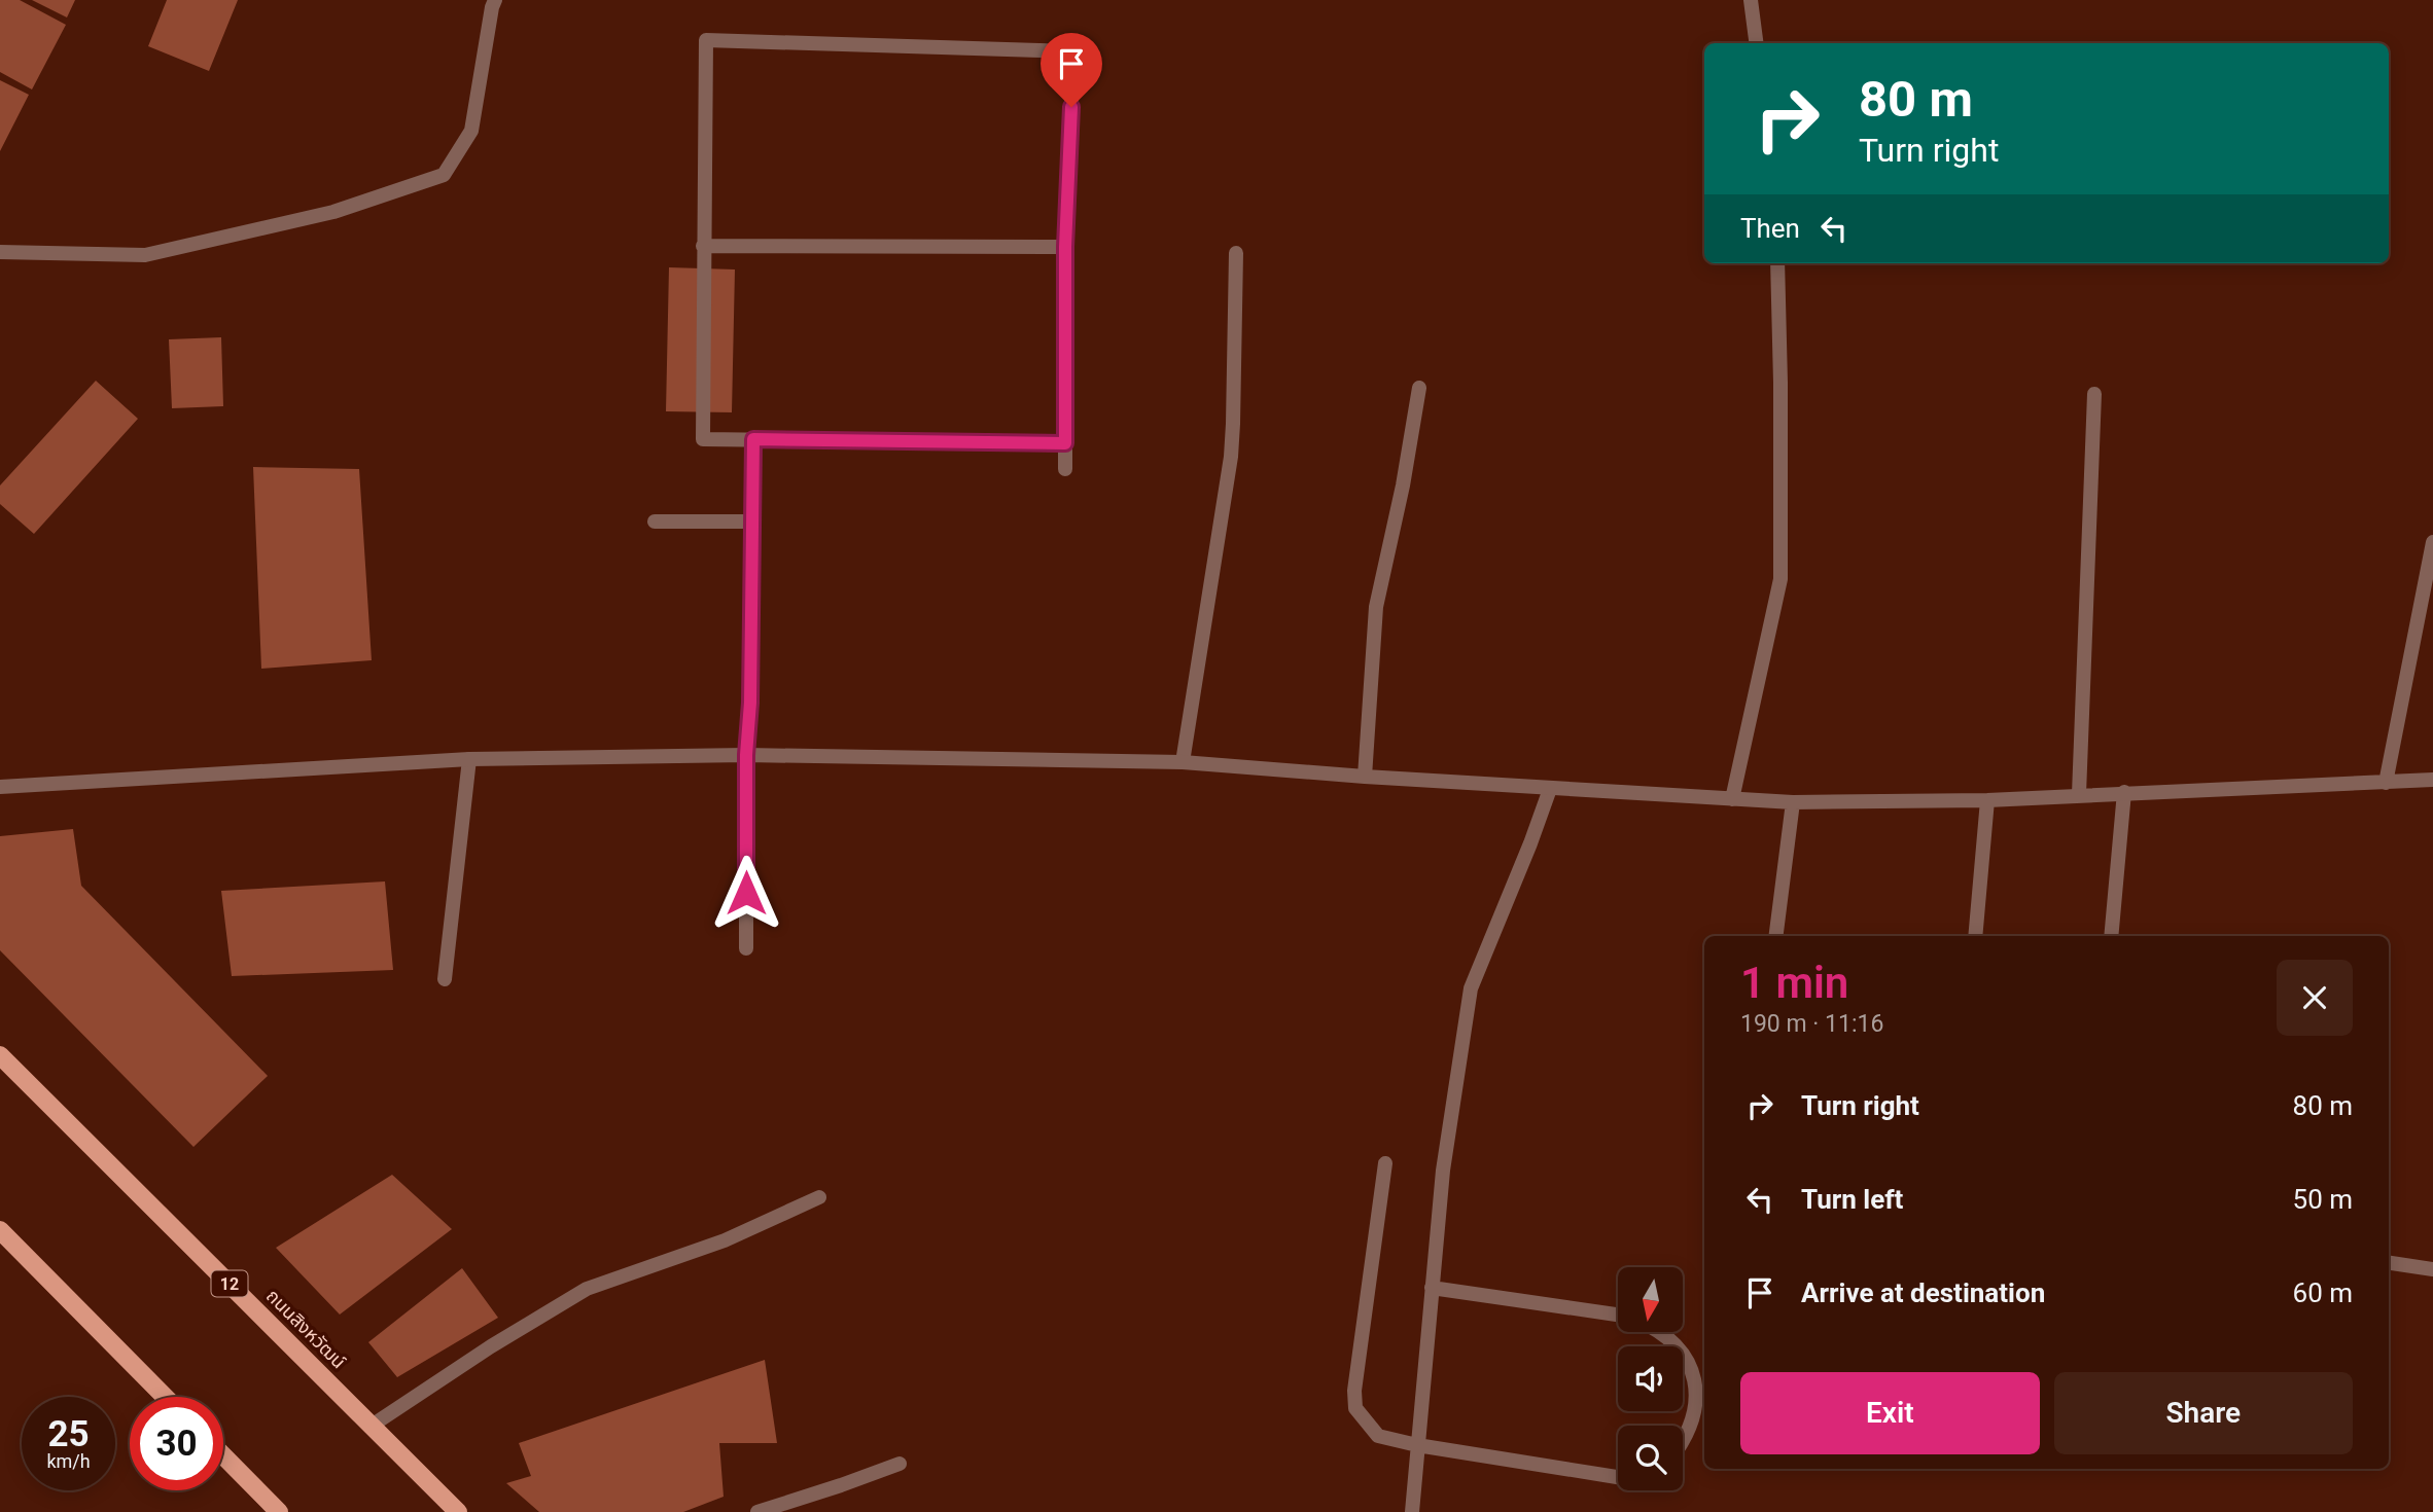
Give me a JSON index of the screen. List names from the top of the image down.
{
  "streets": {
    "main road": ["12", "ถนนสิงหวัฒน์"]
  },
  "north": "bottom",
  "page": {
    "turn": ["80 m", "Turn right"],
    "then": "Then",
    "heading": ["1 min", "190 m · 11:16"],
    "list": [
      {
        "name": "Turn right",
        "value": "80 m"
      },
      {
        "name": "Turn left",
        "value": "50 m"
      },
      {
        "name": "Arrive at destination",
        "value": "60 m"
      }
    ],
    "buttons": ["Exit", "Share"],
    "speed": "25 km/h",
    "limit": "30"
  }
}
